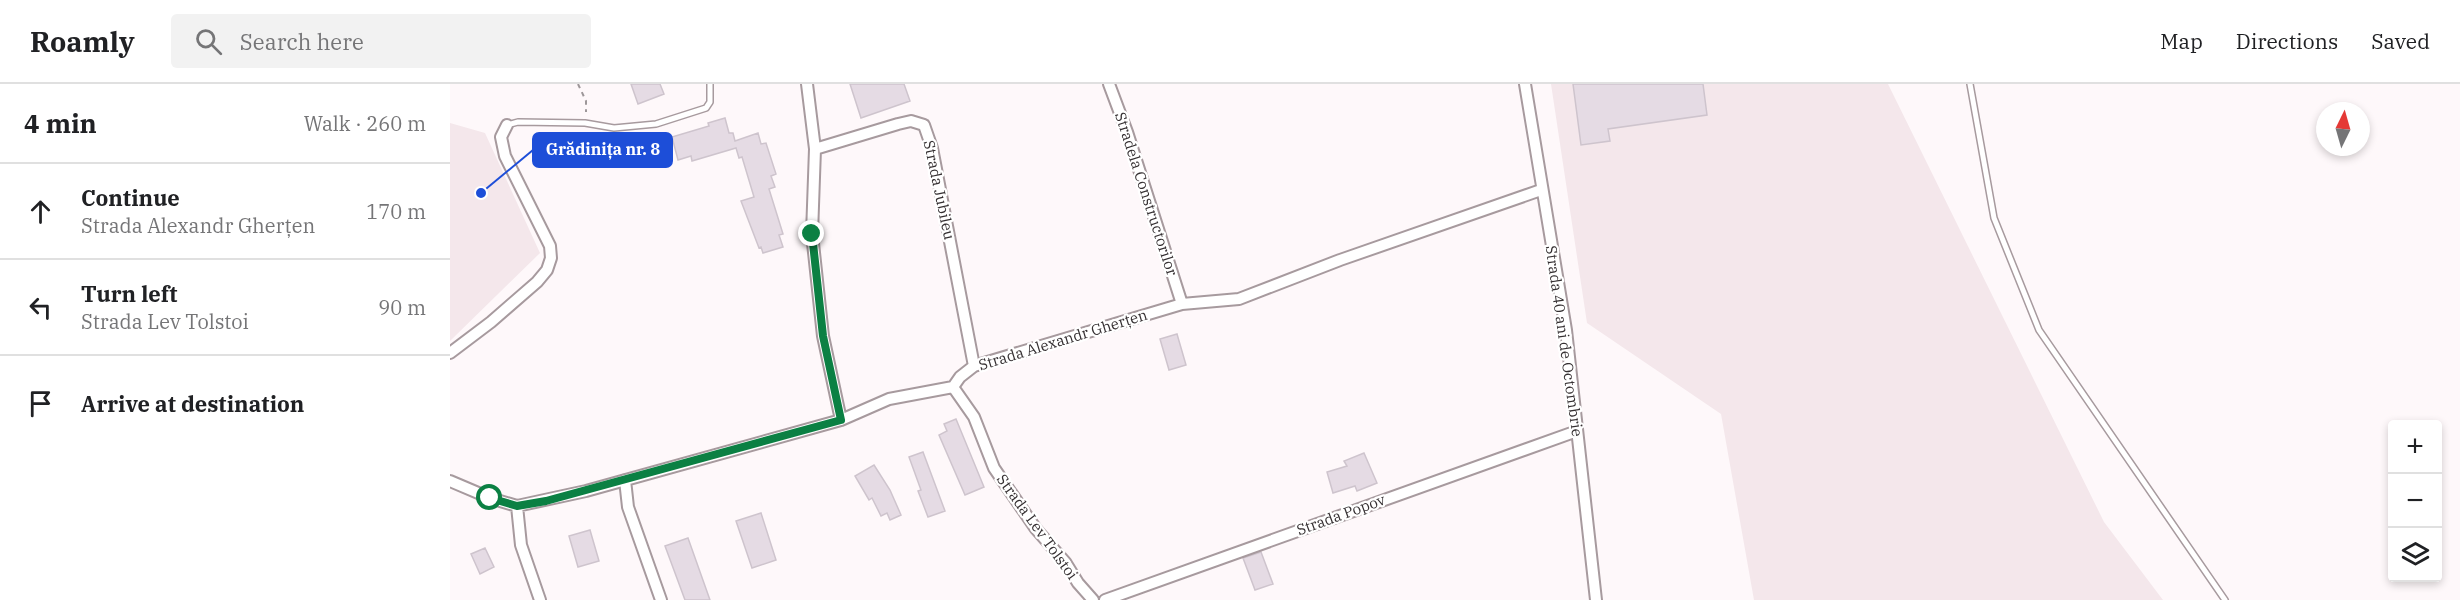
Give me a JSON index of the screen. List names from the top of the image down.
{
  "streets": {
    "street": [
      "Strada Jubileu",
      "Stradela Constructorilor",
      "Strada Alexandr Gherțen",
      "Strada 40 ani de Octombrie",
      "Strada Popov",
      "Strada Lev Tolstoi"
    ]
  },
  "crossings": [
    ["Strada Jubileu", "Strada Alexandr Gherțen"],
    ["Stradela Constructorilor", "Strada Alexandr Gherțen"],
    ["Strada Alexandr Gherțen", "Strada 40 ani de Octombrie"],
    ["Strada Alexandr Gherțen", "Strada Lev Tolstoi"],
    ["Strada 40 ani de Octombrie", "Strada Popov"]
  ],
  "places": ["Grădinița nr. 8"],
  "north": "top",
  "page": {
    "header": "Roamly",
    "search": "Search here",
    "nav": ["Map", "Directions", "Saved"],
    "heading": ["4 min", "Walk · 260 m"],
    "list": [
      ["Continue", "Strada Alexandr Gherțen", "170 m"],
      ["Turn left", "Strada Lev Tolstoi", "90 m"],
      "Arrive at destination"
    ],
    "map_buttons": ["+", "−"]
  }
}
